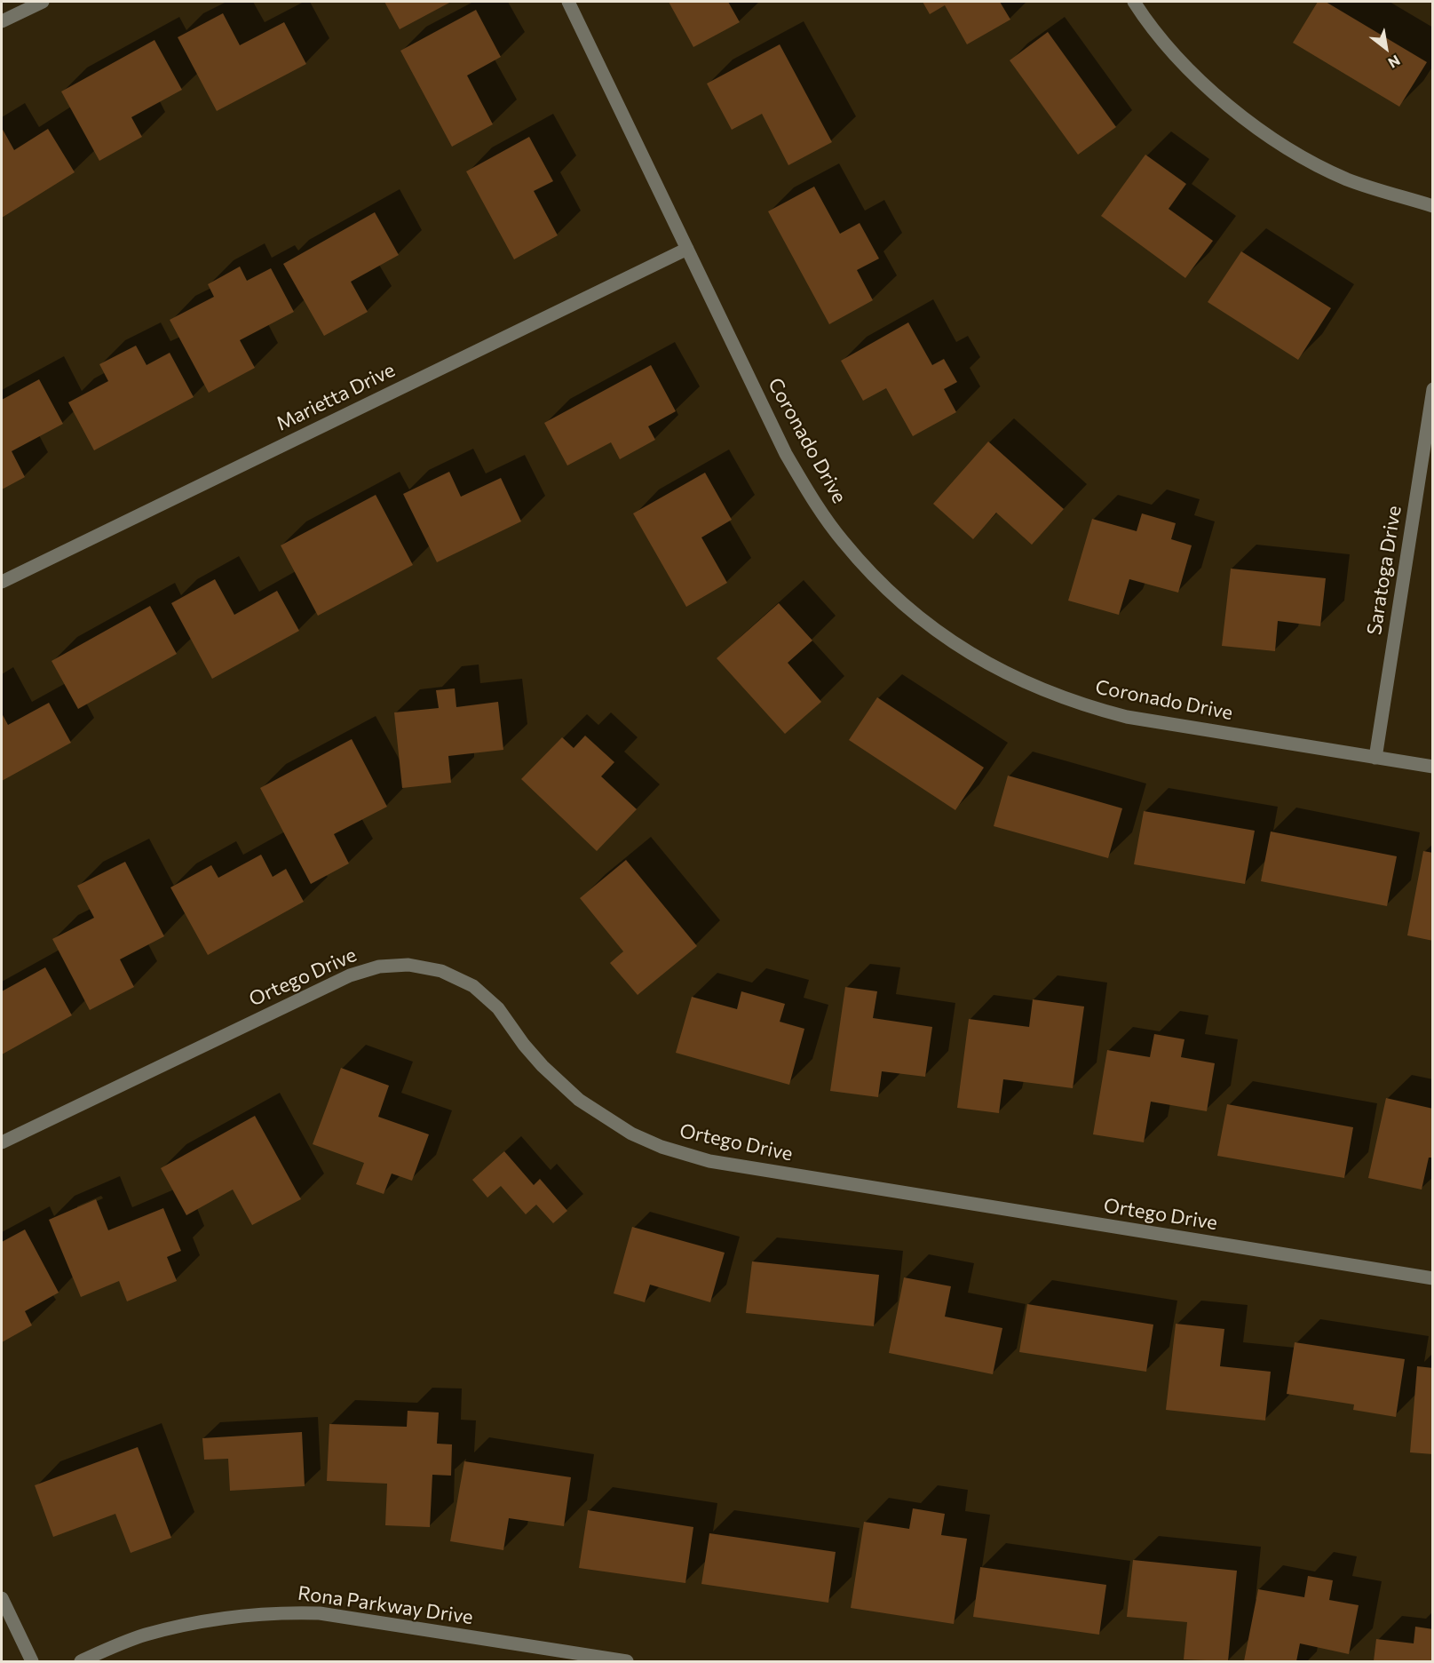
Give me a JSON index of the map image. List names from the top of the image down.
{
  "streets": {
    "street": [
      "Marietta Drive",
      "Coronado Drive",
      "Saratoga Drive",
      "Ortego Drive",
      "Rona Parkway Drive"
    ]
  },
  "crossings": [
    ["Marietta Drive", "Coronado Drive"],
    ["Coronado Drive", "Saratoga Drive"]
  ],
  "north": "bottom right"
}
